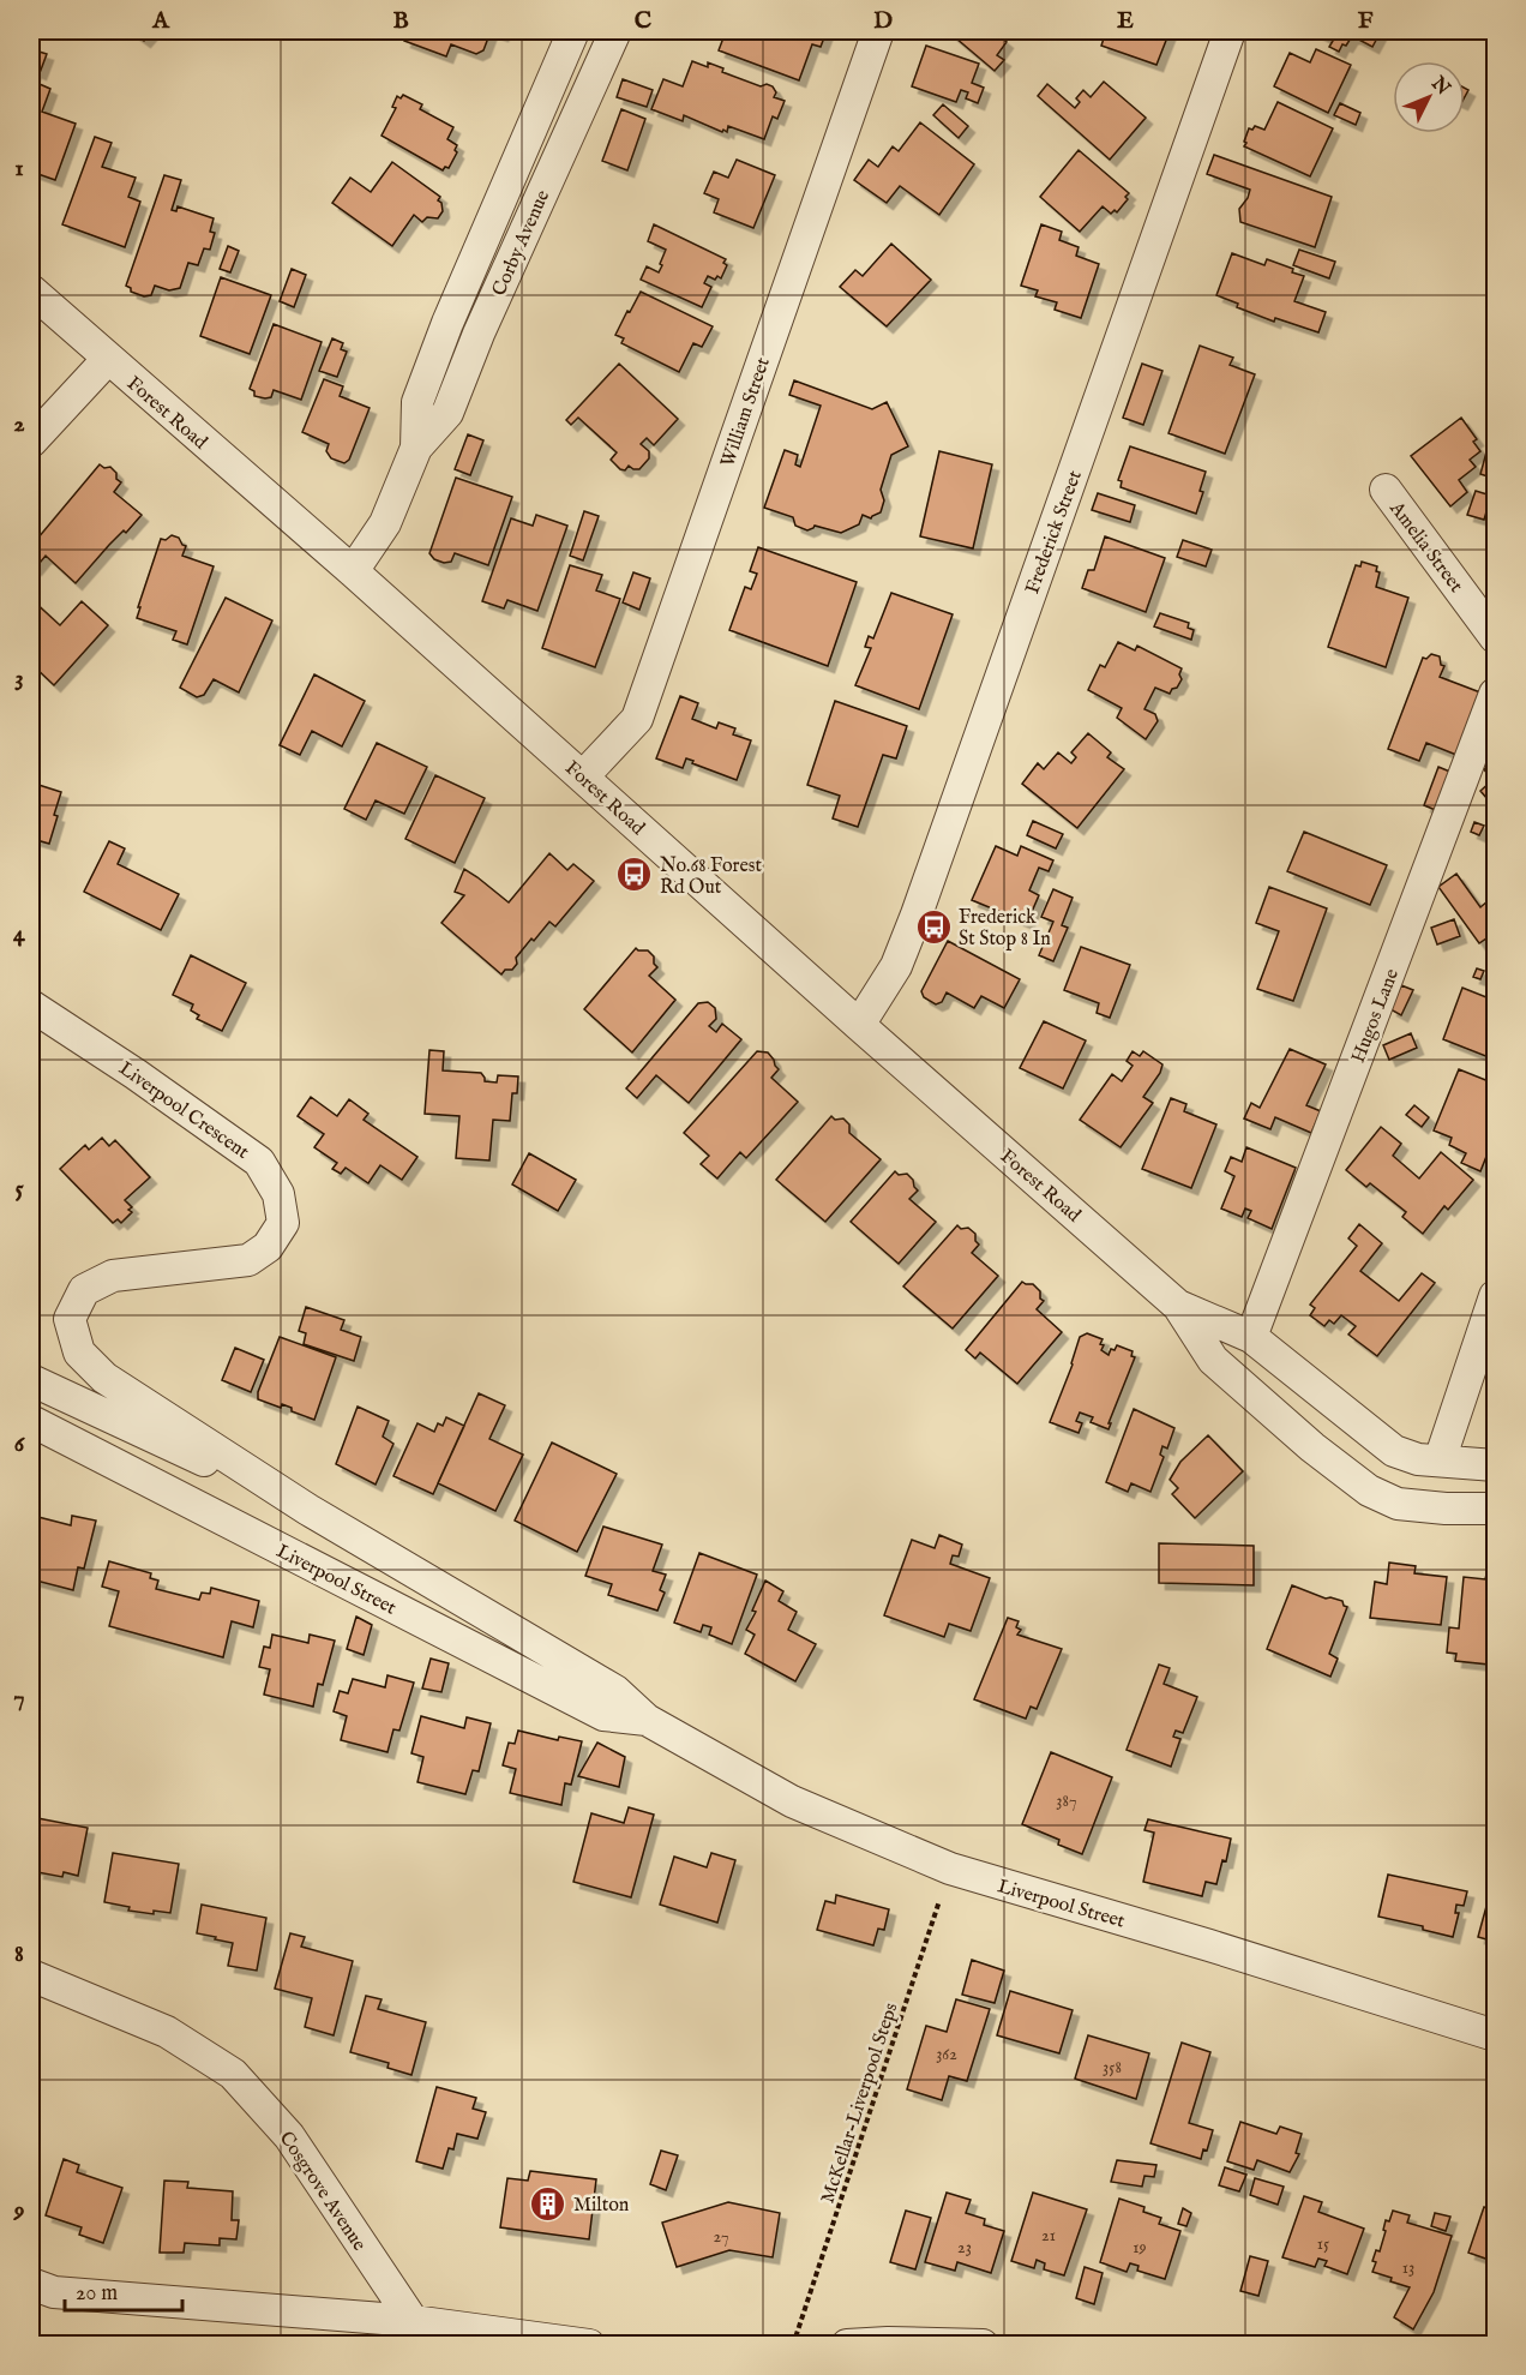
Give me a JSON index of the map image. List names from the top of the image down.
{
  "streets": {
    "street": [
      "Corby Avenue",
      "Forest Road",
      "William Street",
      "Frederick Street",
      "Amelia Street",
      "Hugos Lane",
      "Liverpool Crescent",
      "Liverpool Street",
      "Cosgrove Avenue"
    ],
    "path": ["McKellar-Liverpool Steps"]
  },
  "crossings": [
    ["Corby Avenue", "Forest Road"],
    ["Forest Road", "William Street"],
    ["Forest Road", "Frederick Street"],
    ["Forest Road", "Hugos Lane"],
    ["Liverpool Crescent", "Liverpool Street"],
    ["Liverpool Street", "McKellar-Liverpool Steps"]
  ],
  "places": {
    "bus stop": ["No.68 Forest Rd Out", "Frederick St Stop 8 In"],
    "building": ["Milton"]
  },
  "house_numbers": [
    "387",
    "362",
    "358",
    "21",
    "27",
    "15",
    "23",
    "19",
    "13"
  ],
  "scale_bar": "20 m",
  "north": "top right",
  "grid": {
    "columns": [
      "A",
      "B",
      "C",
      "D",
      "E",
      "F"
    ],
    "rows": [
      "1",
      "2",
      "3",
      "4",
      "5",
      "6",
      "7",
      "8",
      "9"
    ]
  }
}
